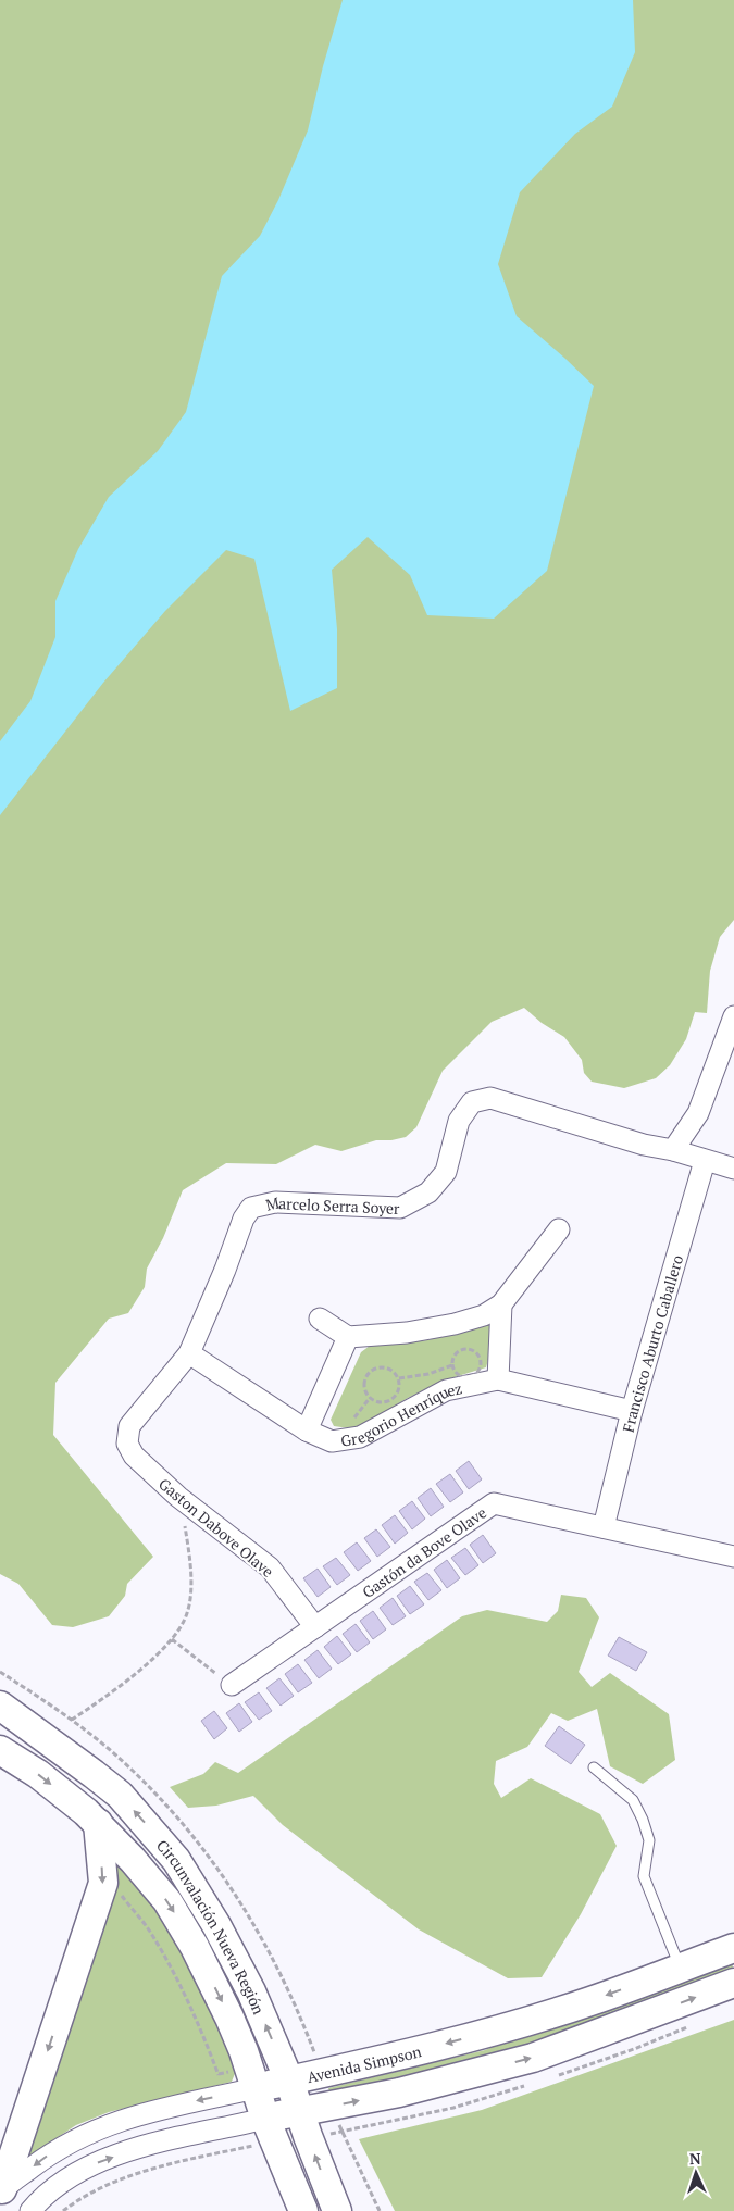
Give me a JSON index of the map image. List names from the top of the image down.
{
  "streets": {
    "main road": ["Circunvalación Nueva Región", "Avenida Simpson"],
    "street": [
      "Marcelo Serra Soyer",
      "Francisco Aburto Caballero",
      "Gregorio Henríquez",
      "Gaston Dabove Olave",
      "Gastón da Bove Olave"
    ]
  },
  "crossings": [
    ["Marcelo Serra Soyer", "Gregorio Henríquez"],
    ["Marcelo Serra Soyer", "Gaston Dabove Olave"],
    ["Francisco Aburto Caballero", "Gregorio Henríquez"],
    ["Francisco Aburto Caballero", "Gastón da Bove Olave"],
    ["Gaston Dabove Olave", "Gastón da Bove Olave"],
    ["Circunvalación Nueva Región", "Avenida Simpson"]
  ],
  "north": "top"
}
